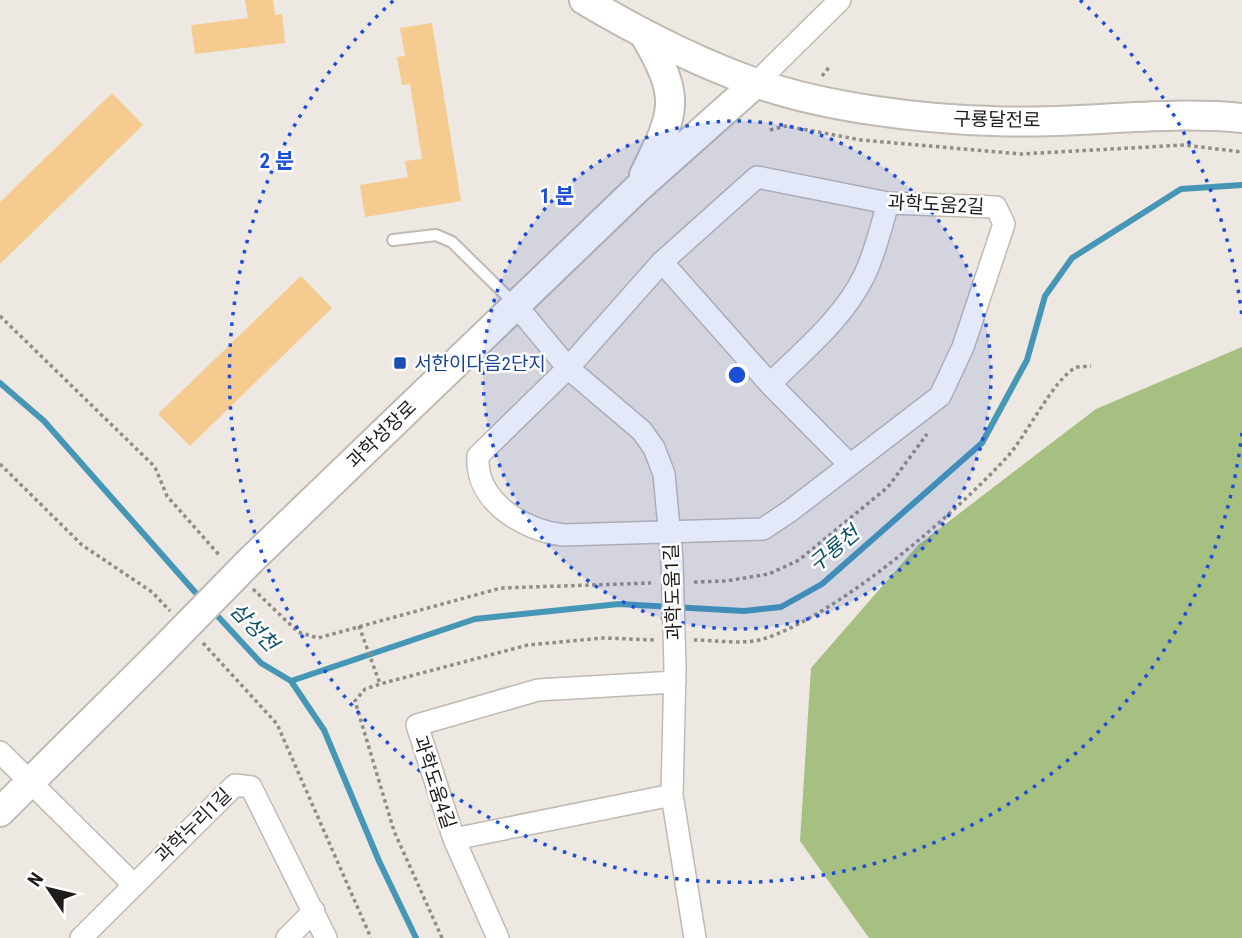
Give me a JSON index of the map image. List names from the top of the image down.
{
  "streets": {
    "street": [
      "구룡달전로",
      "과학도움2길",
      "과학성장로",
      "과학도움1길",
      "과학도움4길",
      "과학누리1길"
    ]
  },
  "crossings": [
    ["구룡달전로", "과학성장로"],
    ["과학도움2길", "과학도움1길"],
    ["과학성장로", "과학도움1길"],
    ["과학도움1길", "과학도움4길"]
  ],
  "water": ["구룡천", "삼성천"],
  "places": {
    "transit": ["서한이다음2단지"]
  },
  "north": "top left",
  "rings": ["2 분", "1 분"]
}
